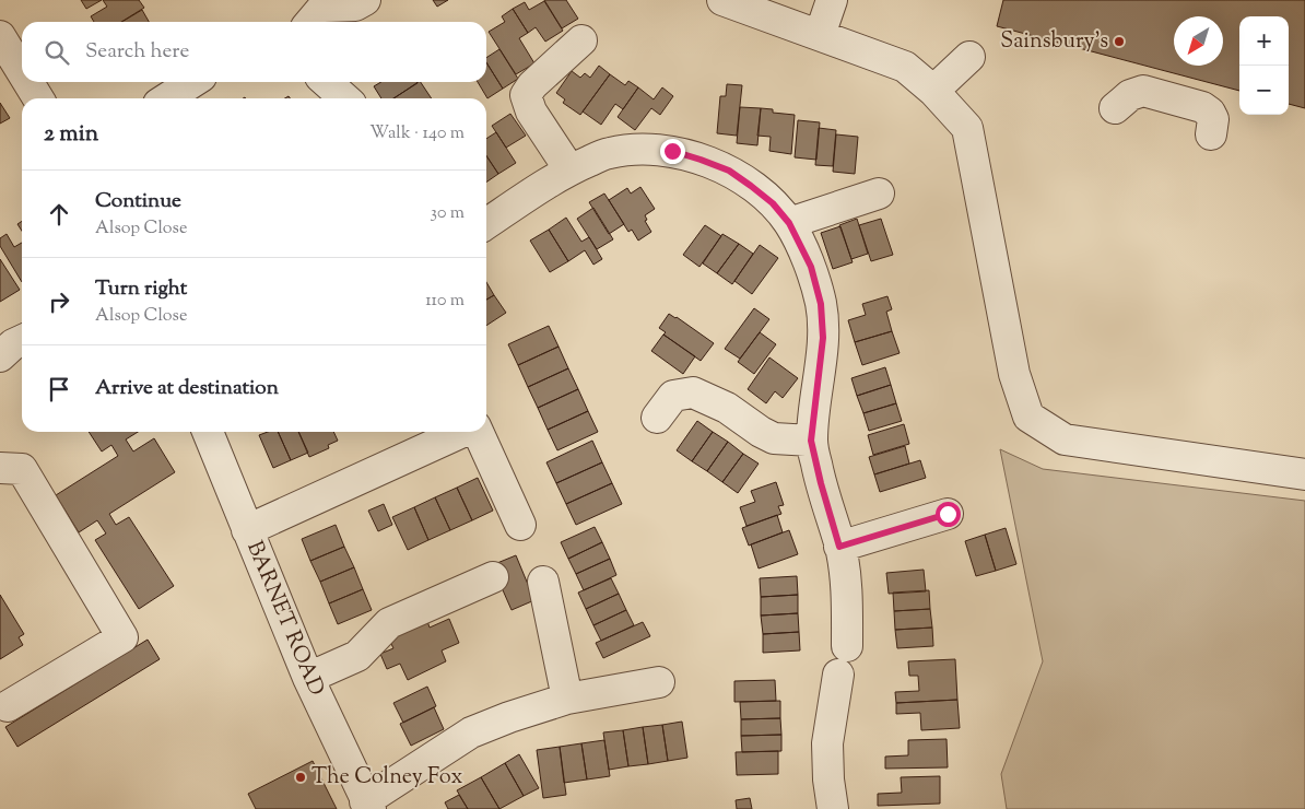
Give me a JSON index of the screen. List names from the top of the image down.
{
  "streets": {
    "street": ["BARNET ROAD"]
  },
  "places": ["Sainsbury's", "The Colney Fox"],
  "north": "bottom left",
  "page": {
    "map_buttons": ["+", "−"],
    "search": "Search here",
    "heading": ["2 min", "Walk · 140 m"],
    "list": [
      ["Continue", "Alsop Close", "30 m"],
      ["Turn right", "Alsop Close", "110 m"],
      "Arrive at destination"
    ]
  }
}
